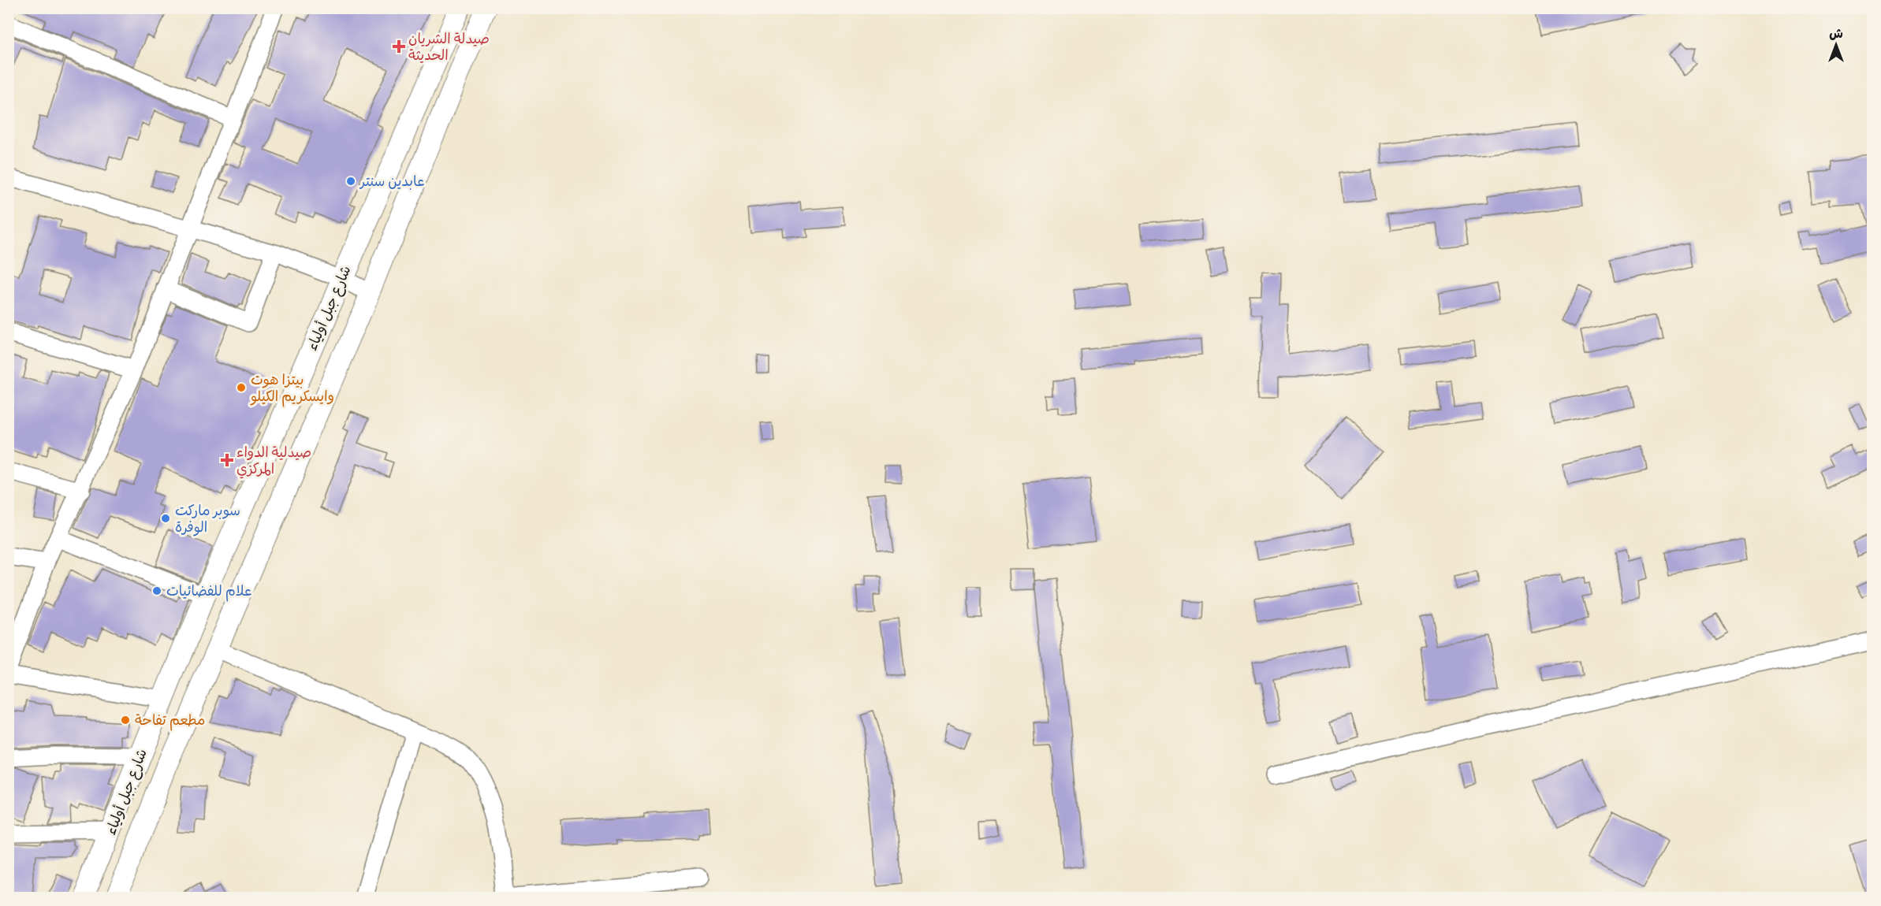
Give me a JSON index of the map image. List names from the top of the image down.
{
  "streets": {
    "main road": ["شارع جبل أولياء"]
  },
  "places": {
    "health": ["صيدلة الشريان الحديثة", "صيدلية الدواء المركزي"],
    "other": [
      "عابدين سنتر",
      "بيتزا هوت وايسكريم الكيلو",
      "سوبر ماركت الوفرة",
      "علام للفضائيات",
      "مطعم تفاحة"
    ]
  },
  "north": "top"
}
